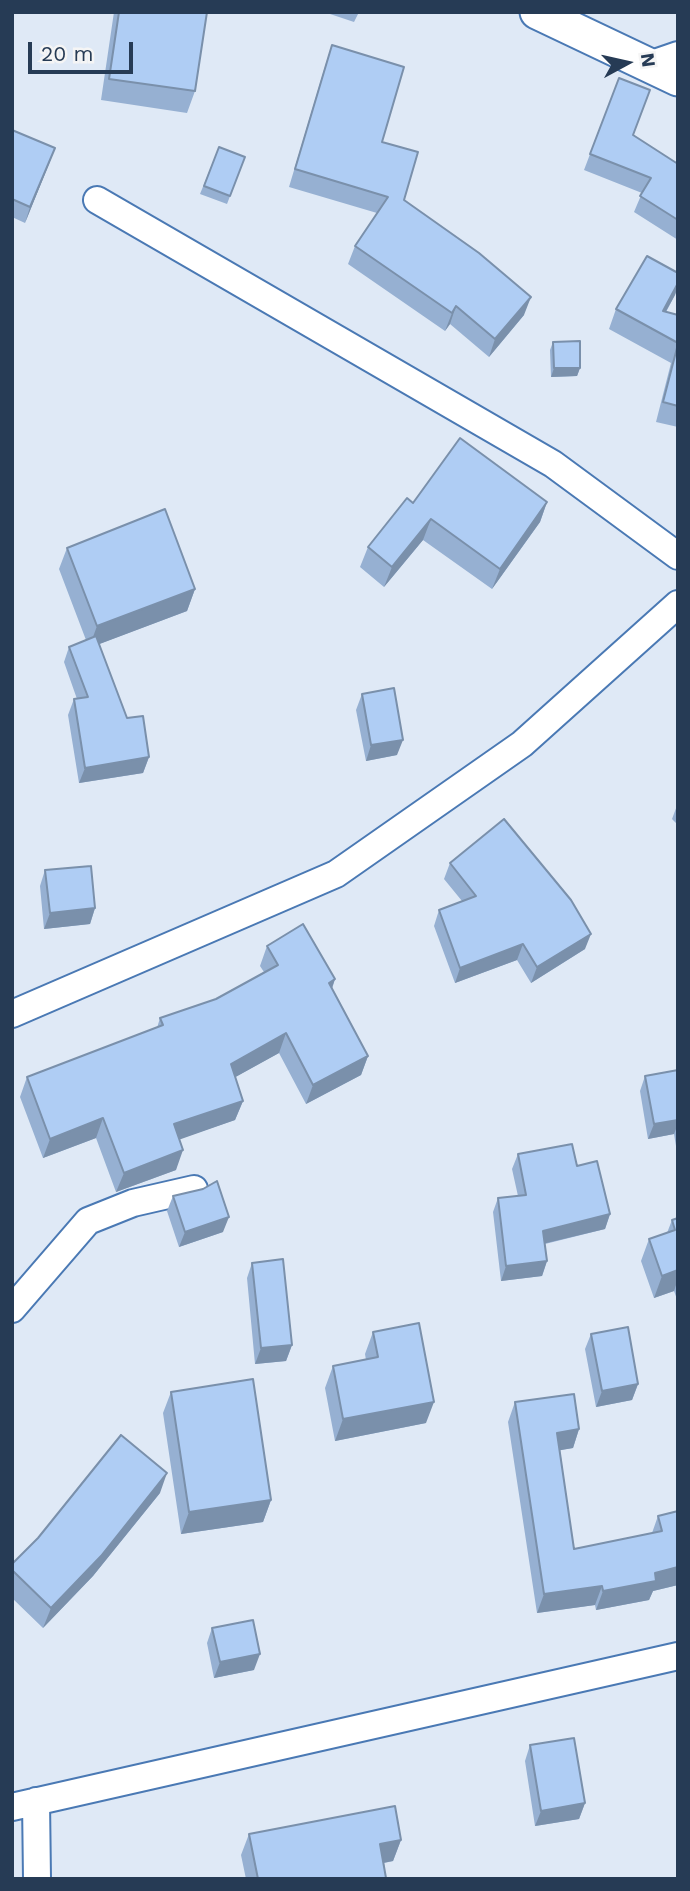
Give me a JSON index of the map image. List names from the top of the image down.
{
  "scale_bar": "20 m",
  "north": "right"
}
